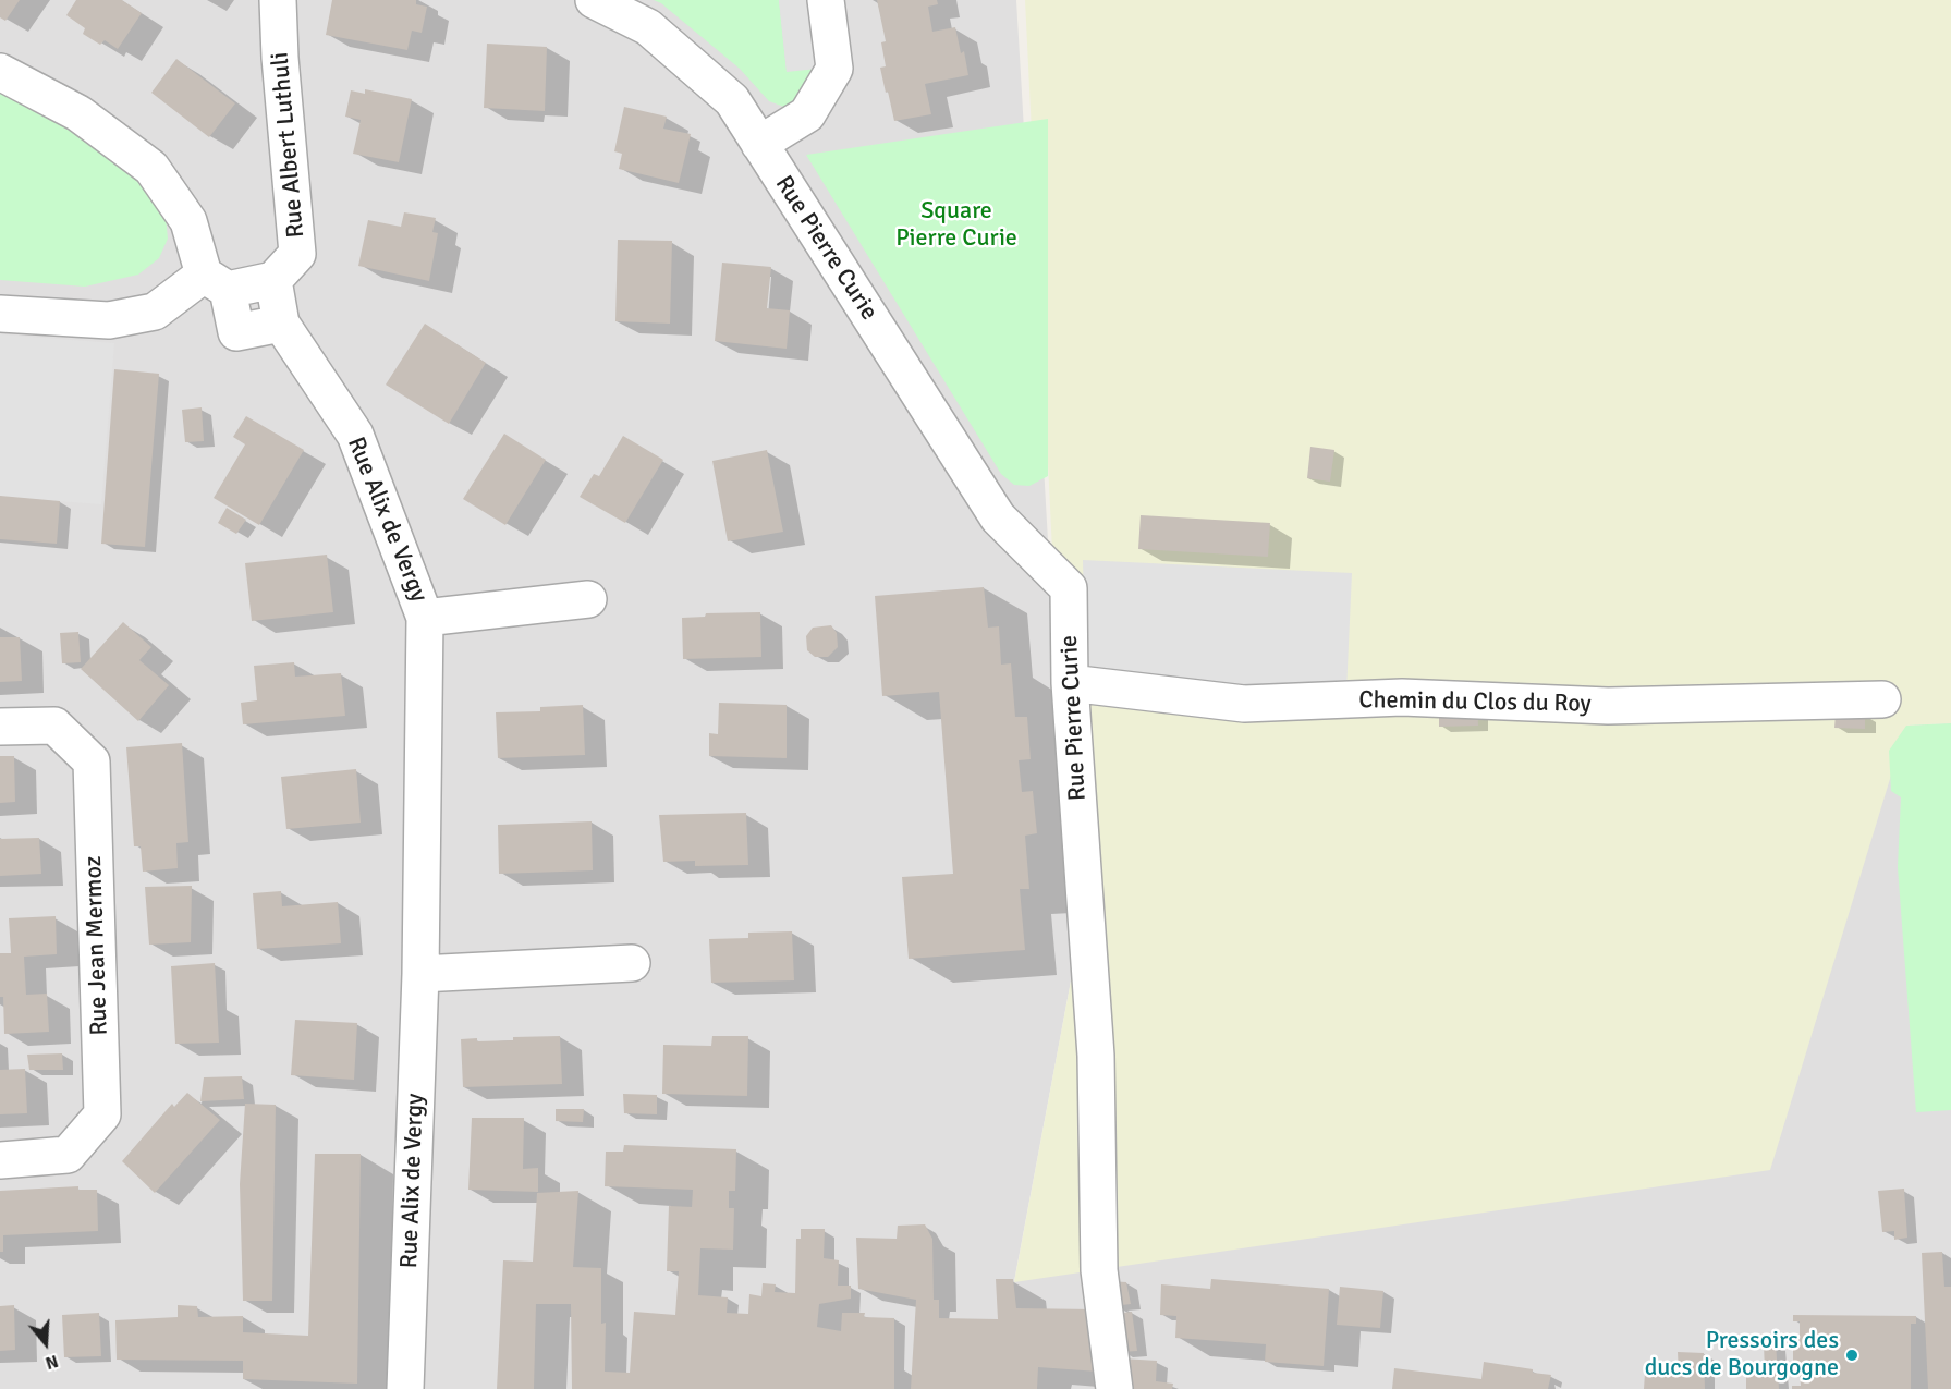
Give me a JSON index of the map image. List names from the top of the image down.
{
  "streets": {
    "street": [
      "Rue Albert Luthuli",
      "Rue Pierre Curie",
      "Rue Alix de Vergy",
      "Chemin du Clos du Roy",
      "Rue Jean Mermoz"
    ]
  },
  "crossings": [
    ["Rue Albert Luthuli", "Rue Alix de Vergy"],
    ["Rue Pierre Curie", "Chemin du Clos du Roy"]
  ],
  "parks": ["Square Pierre Curie"],
  "places": ["Pressoirs des ducs de Bourgogne"],
  "north": "bottom"
}
